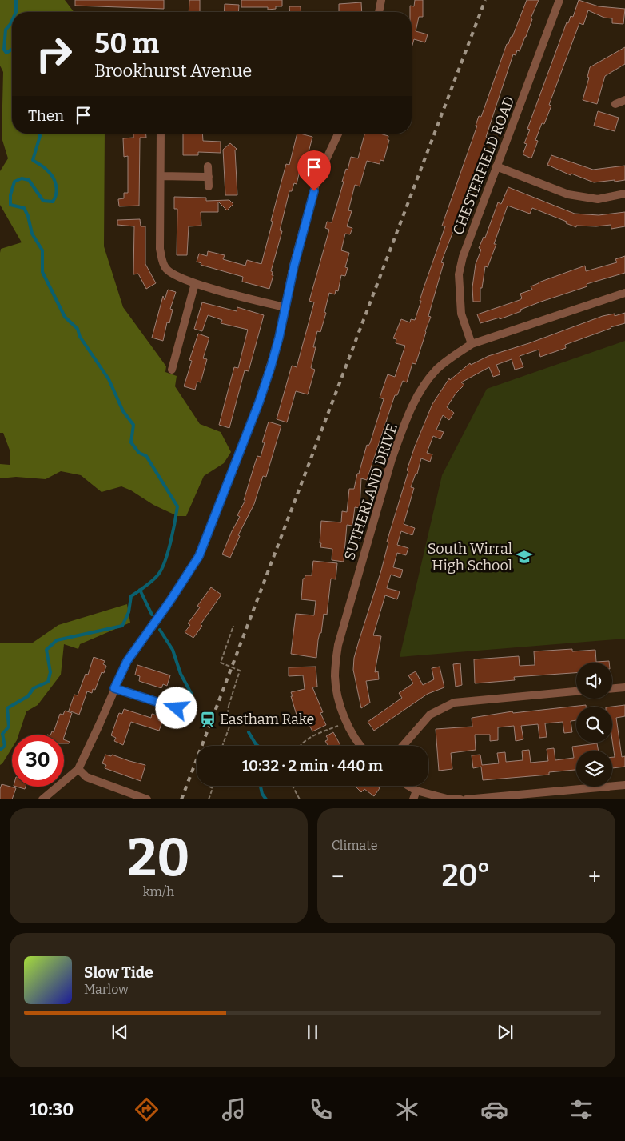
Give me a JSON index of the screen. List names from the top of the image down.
{
  "streets": {
    "street": ["CHESTERFIELD ROAD", "SUTHERLAND DRIVE"]
  },
  "crossings": [
    ["CHESTERFIELD ROAD", "SUTHERLAND DRIVE"]
  ],
  "places": {
    "school or university": ["South Wirral High School"],
    "station": ["Eastham Rake"]
  },
  "page": {
    "turn": ["50 m", "Brookhurst Avenue"],
    "then": "Then",
    "limit": "30",
    "trip": "10:32 · 2 min · 440 m",
    "tile": [
      ["20", "km/h"],
      "Climate"
    ],
    "heat": ["−", "20°", "+"],
    "song": ["Slow Tide", "Marlow"],
    "tabs": "10:30"
  }
}
